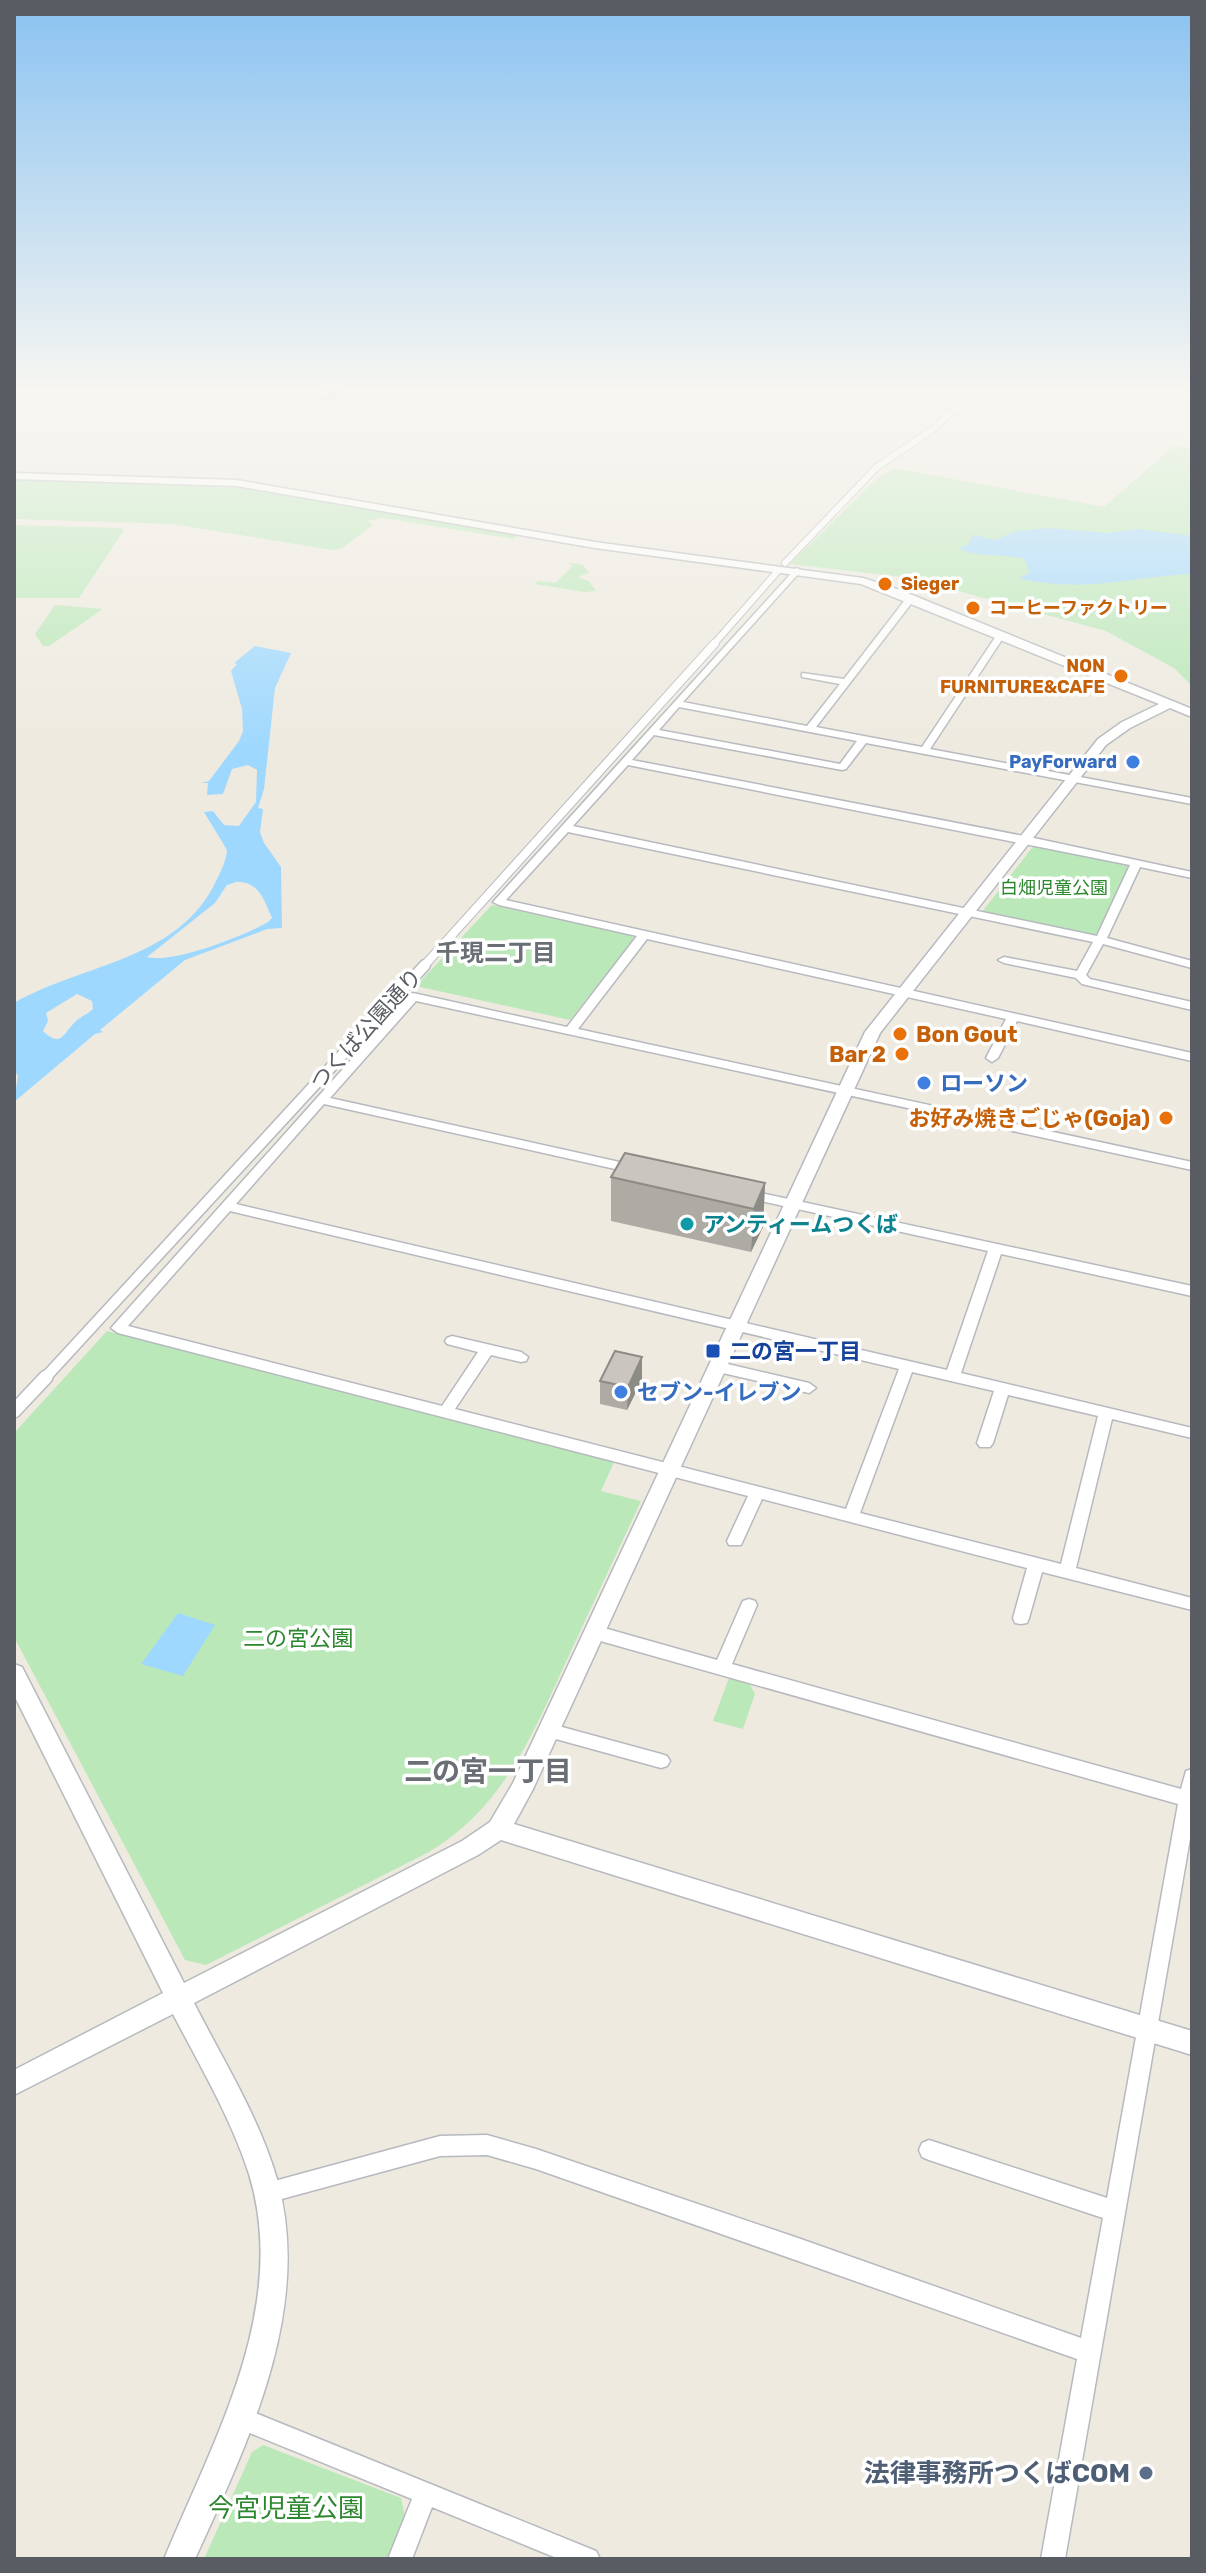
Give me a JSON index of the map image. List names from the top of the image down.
{
  "streets": {
    "street": ["つくば公園通り"]
  },
  "districts": ["千現二丁目", "二の宮一丁目"],
  "parks": ["白畑児童公園", "二の宮公園", "今宮児童公園"],
  "places": {
    "other": [
      "Sieger",
      "コーヒーファクトリー",
      "NON FURNITURE&CAFE",
      "PayForward",
      "Bon Gout",
      "Bar 2",
      "ローソン",
      "お好み焼きごじゃ(Goja)",
      "アンティームつくば",
      "セブン-イレブン",
      "法律事務所つくばCOM"
    ],
    "transit": ["二の宮一丁目"]
  }
}
